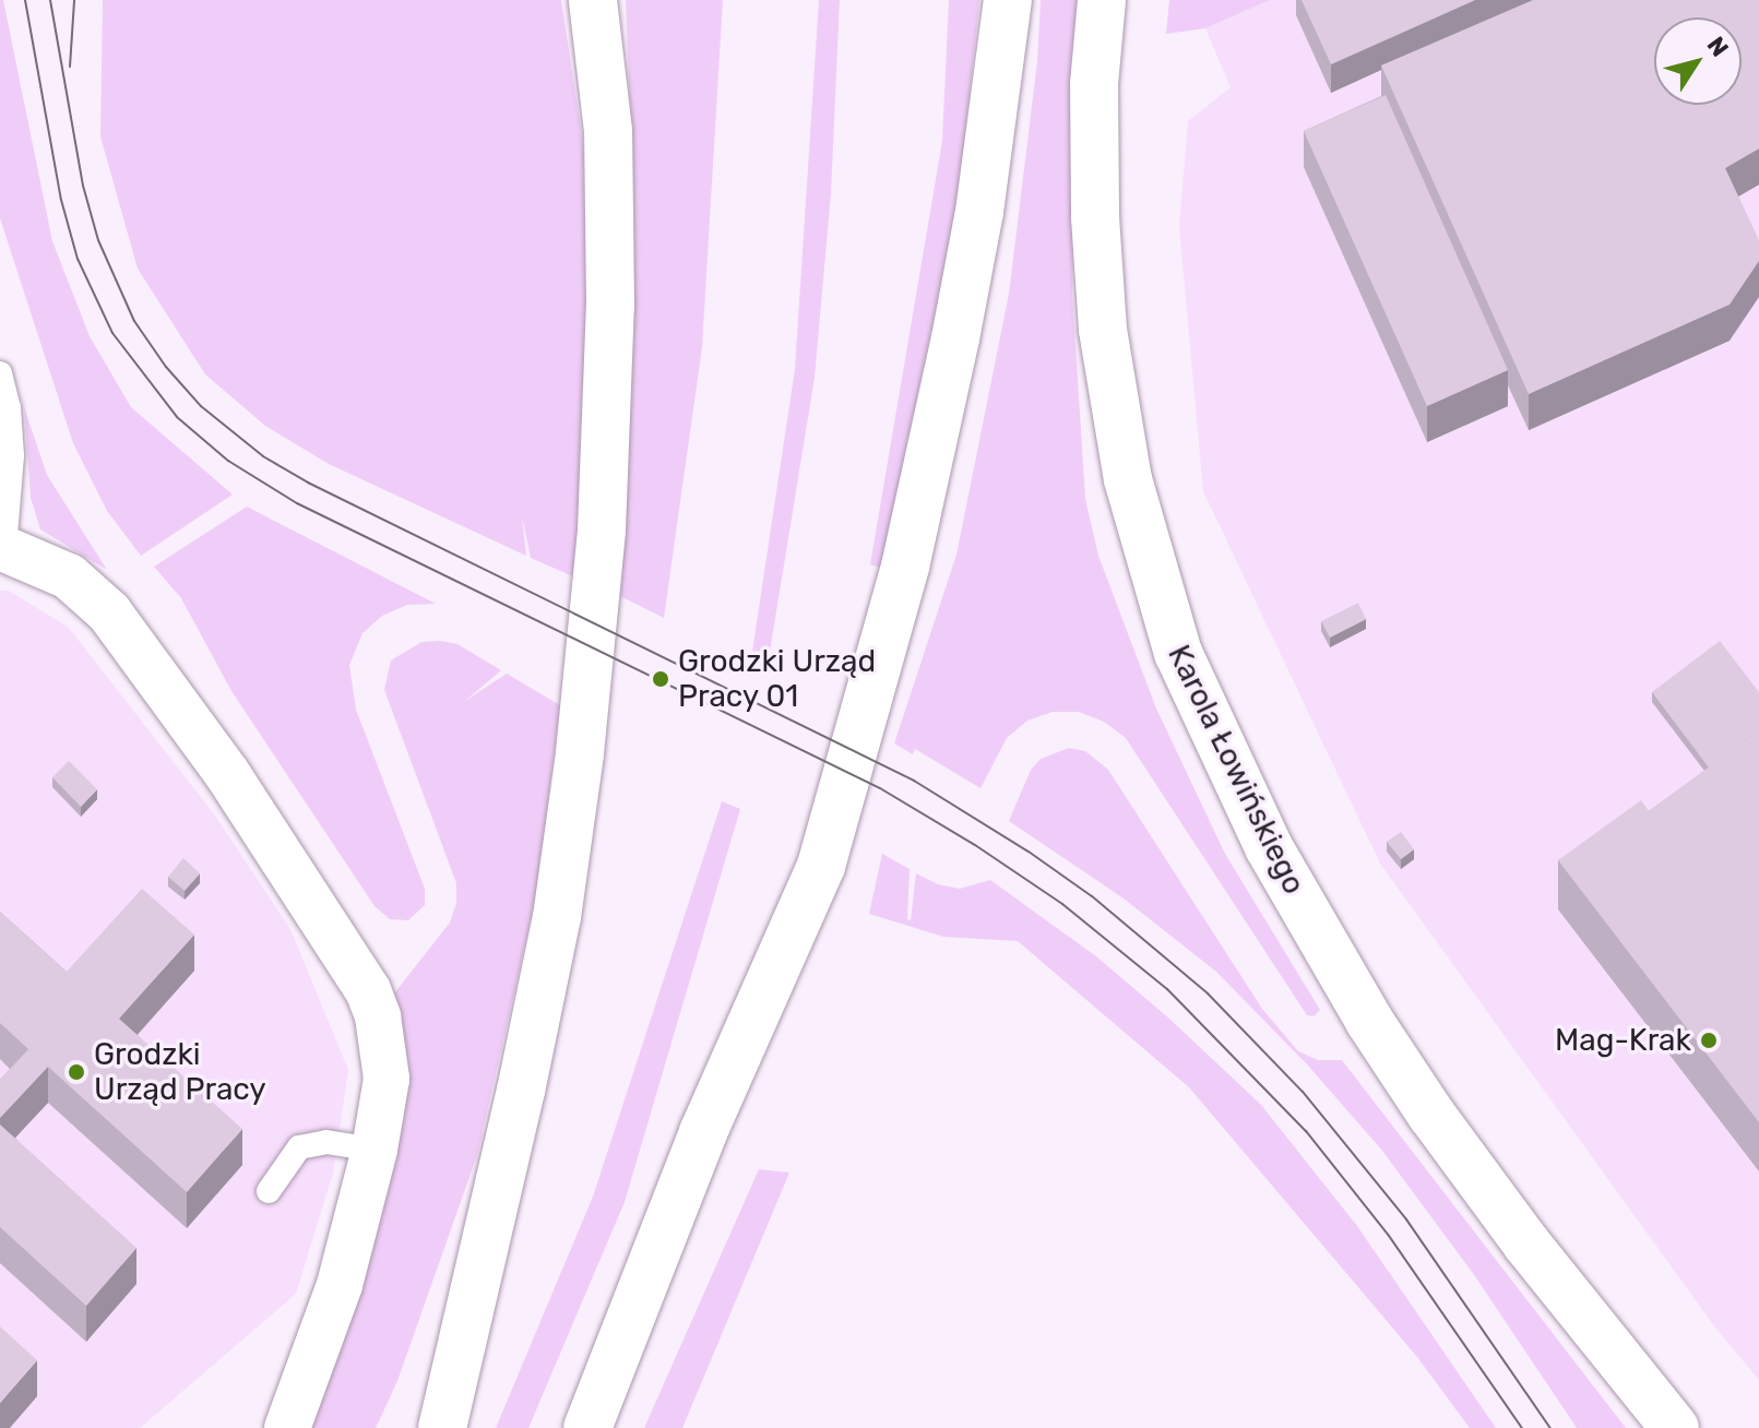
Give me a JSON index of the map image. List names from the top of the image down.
{
  "streets": {
    "main road": ["Karola Łowińskiego"]
  },
  "places": ["Grodzki Urząd Pracy 01", "Mag-Krak", "Grodzki Urząd Pracy"],
  "north": "top right"
}
